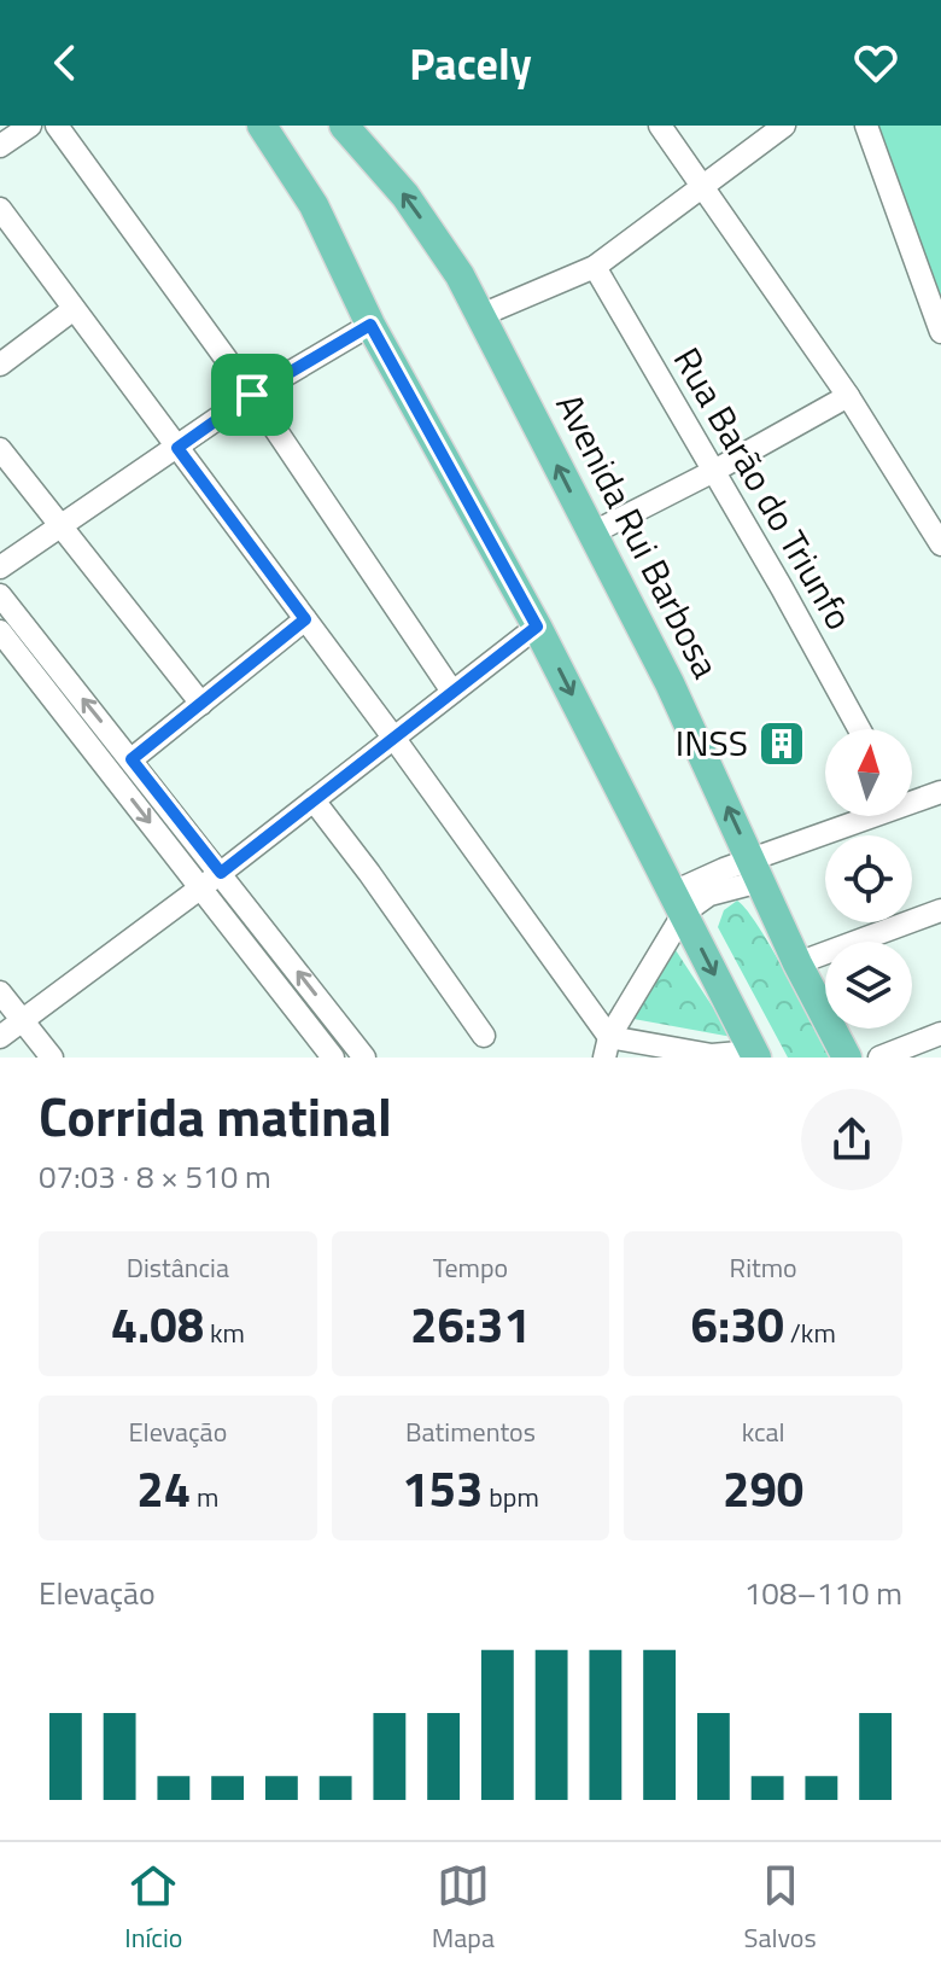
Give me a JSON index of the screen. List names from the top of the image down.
{
  "streets": {
    "main road": ["Avenida Rui Barbosa"],
    "street": ["Rua Barão do Triunfo"]
  },
  "places": {
    "building": ["INSS"]
  },
  "north": "top",
  "page": {
    "header": "Pacely",
    "heading": ["Corrida matinal", "07:03 · 8 × 510 m"],
    "stats": [
      ["Distância", "4.08 km"],
      ["Tempo", "26:31"],
      ["Ritmo", "6:30 /km"],
      ["Elevação", "24 m"],
      ["Batimentos", "153 bpm"],
      ["kcal", "290"]
    ],
    "chart": ["Elevação", "108–110 m"],
    "tabs": ["Início", "Mapa", "Salvos"]
  }
}
